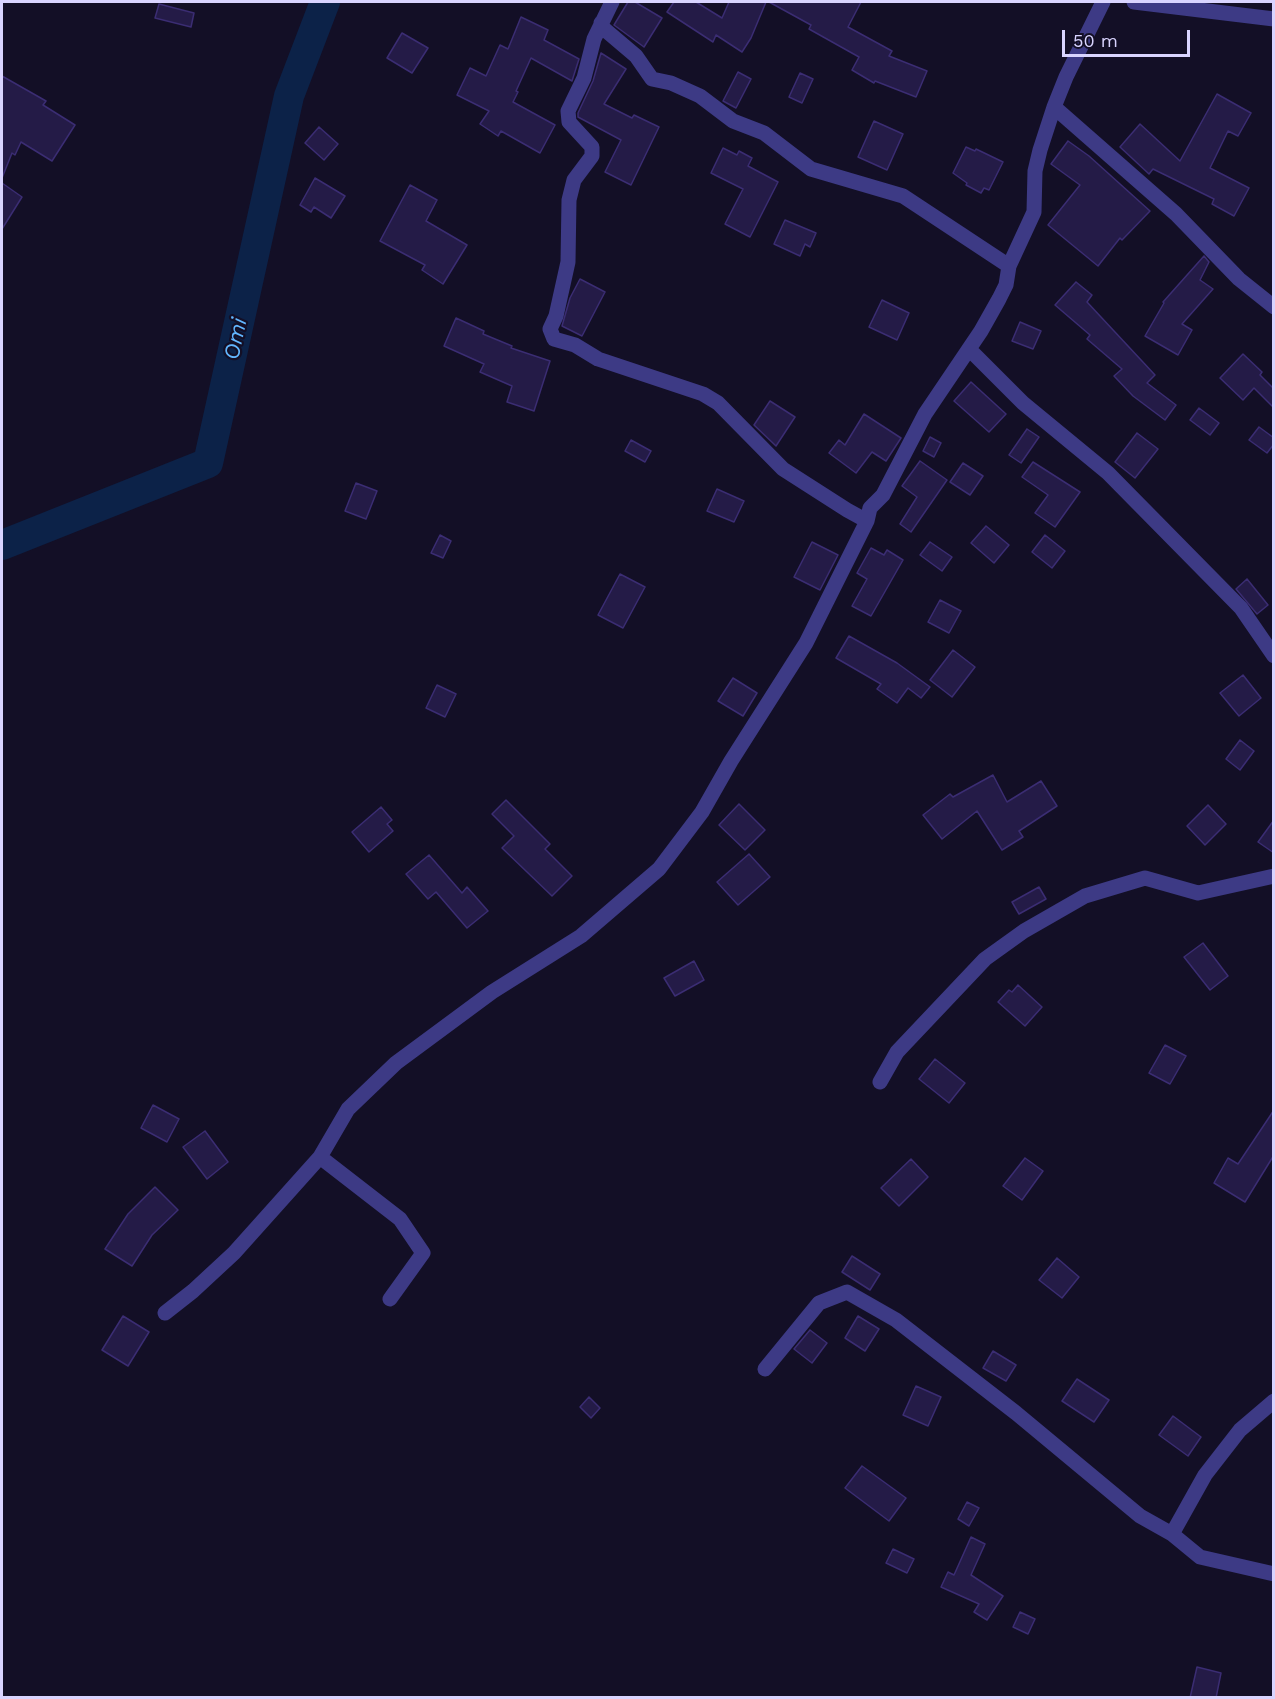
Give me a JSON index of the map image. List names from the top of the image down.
{
  "water": ["Omi"],
  "scale_bar": "50 m"
}
